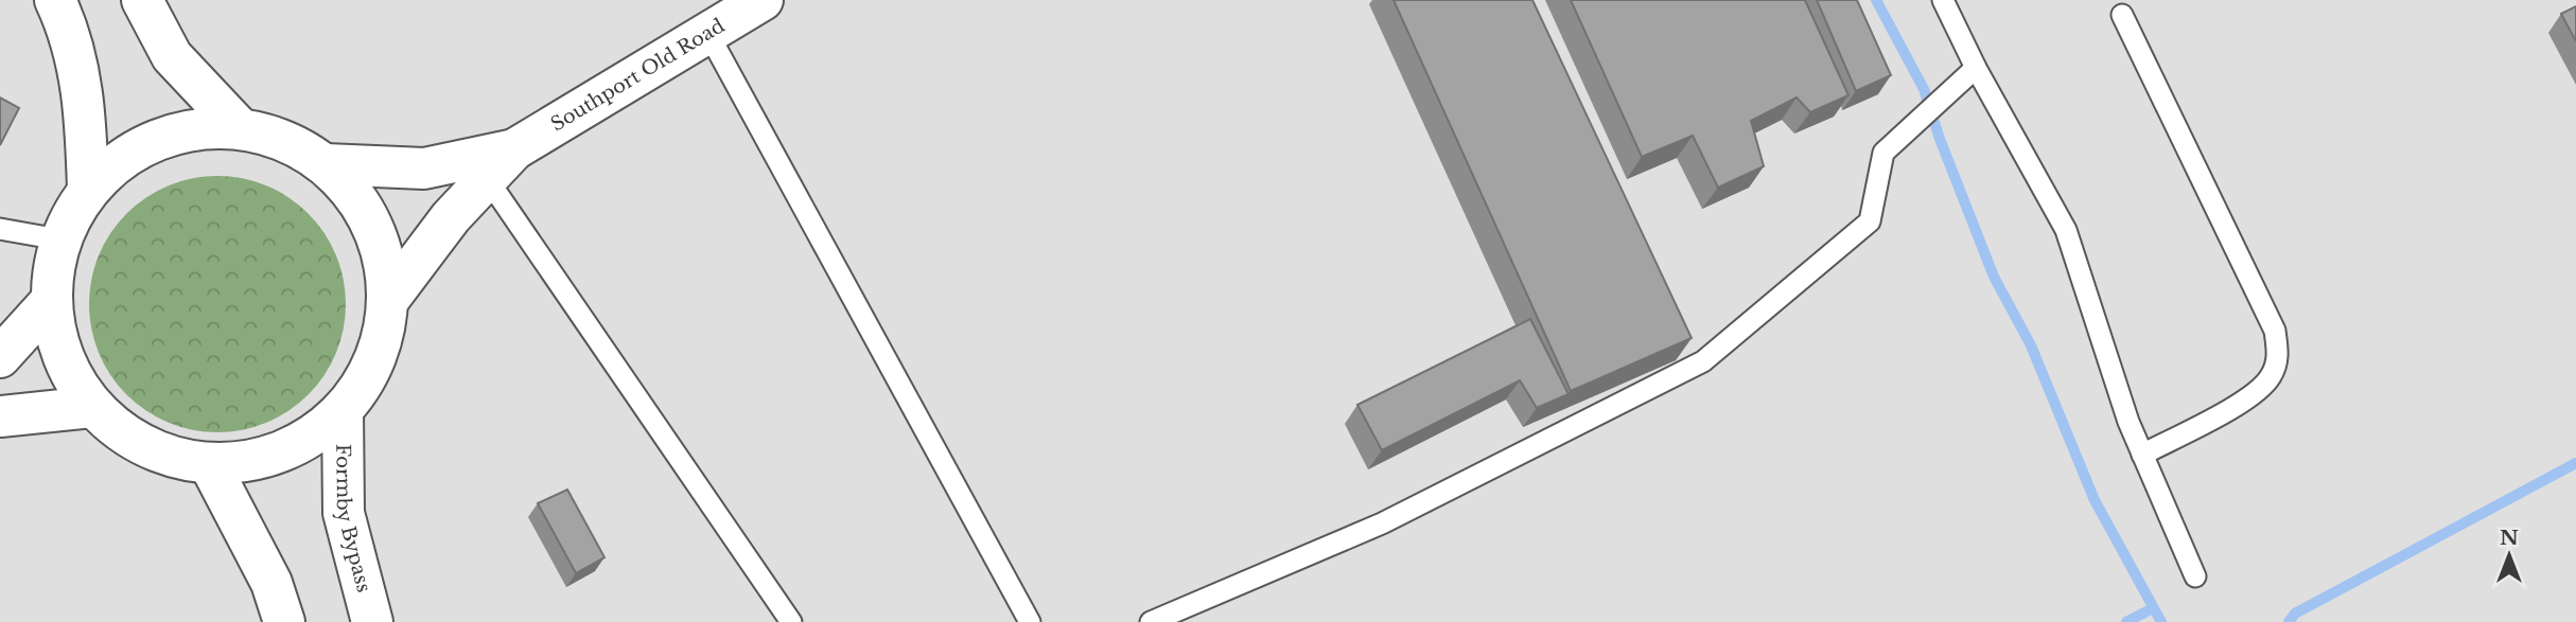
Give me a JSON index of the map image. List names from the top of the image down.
{
  "streets": {
    "main road": ["Southport Old Road", "Formby Bypass"]
  },
  "north": "top"
}
